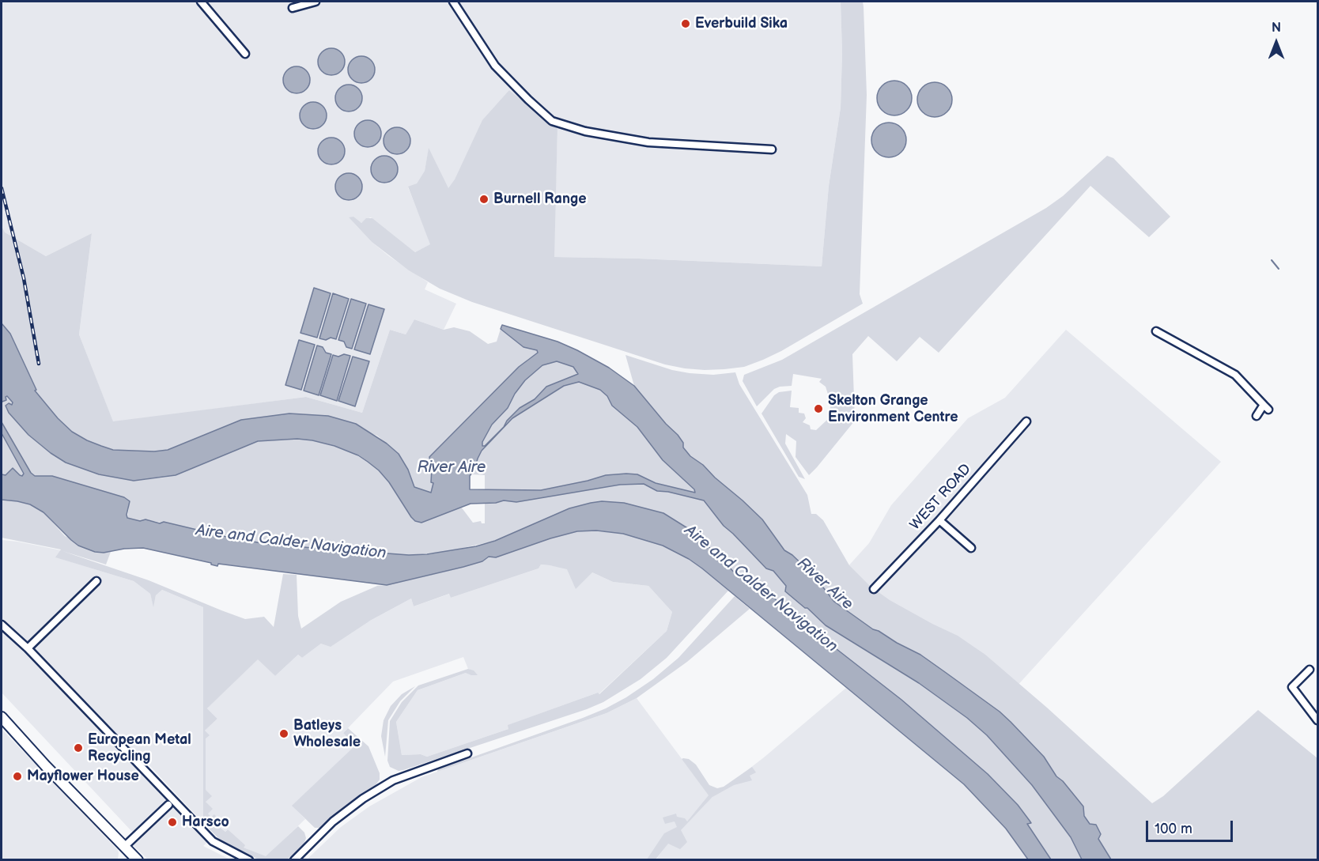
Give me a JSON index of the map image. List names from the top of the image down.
{
  "streets": {
    "street": ["WEST ROAD"]
  },
  "water": ["River Aire", "Aire and Calder Navigation"],
  "places": [
    "Everbuild Sika",
    "Burnell Range",
    "Skelton Grange Environment Centre",
    "Batleys Wholesale",
    "European Metal Recycling",
    "Mayflower House",
    "Harsco"
  ],
  "scale_bar": "100 m",
  "north": "top"
}
